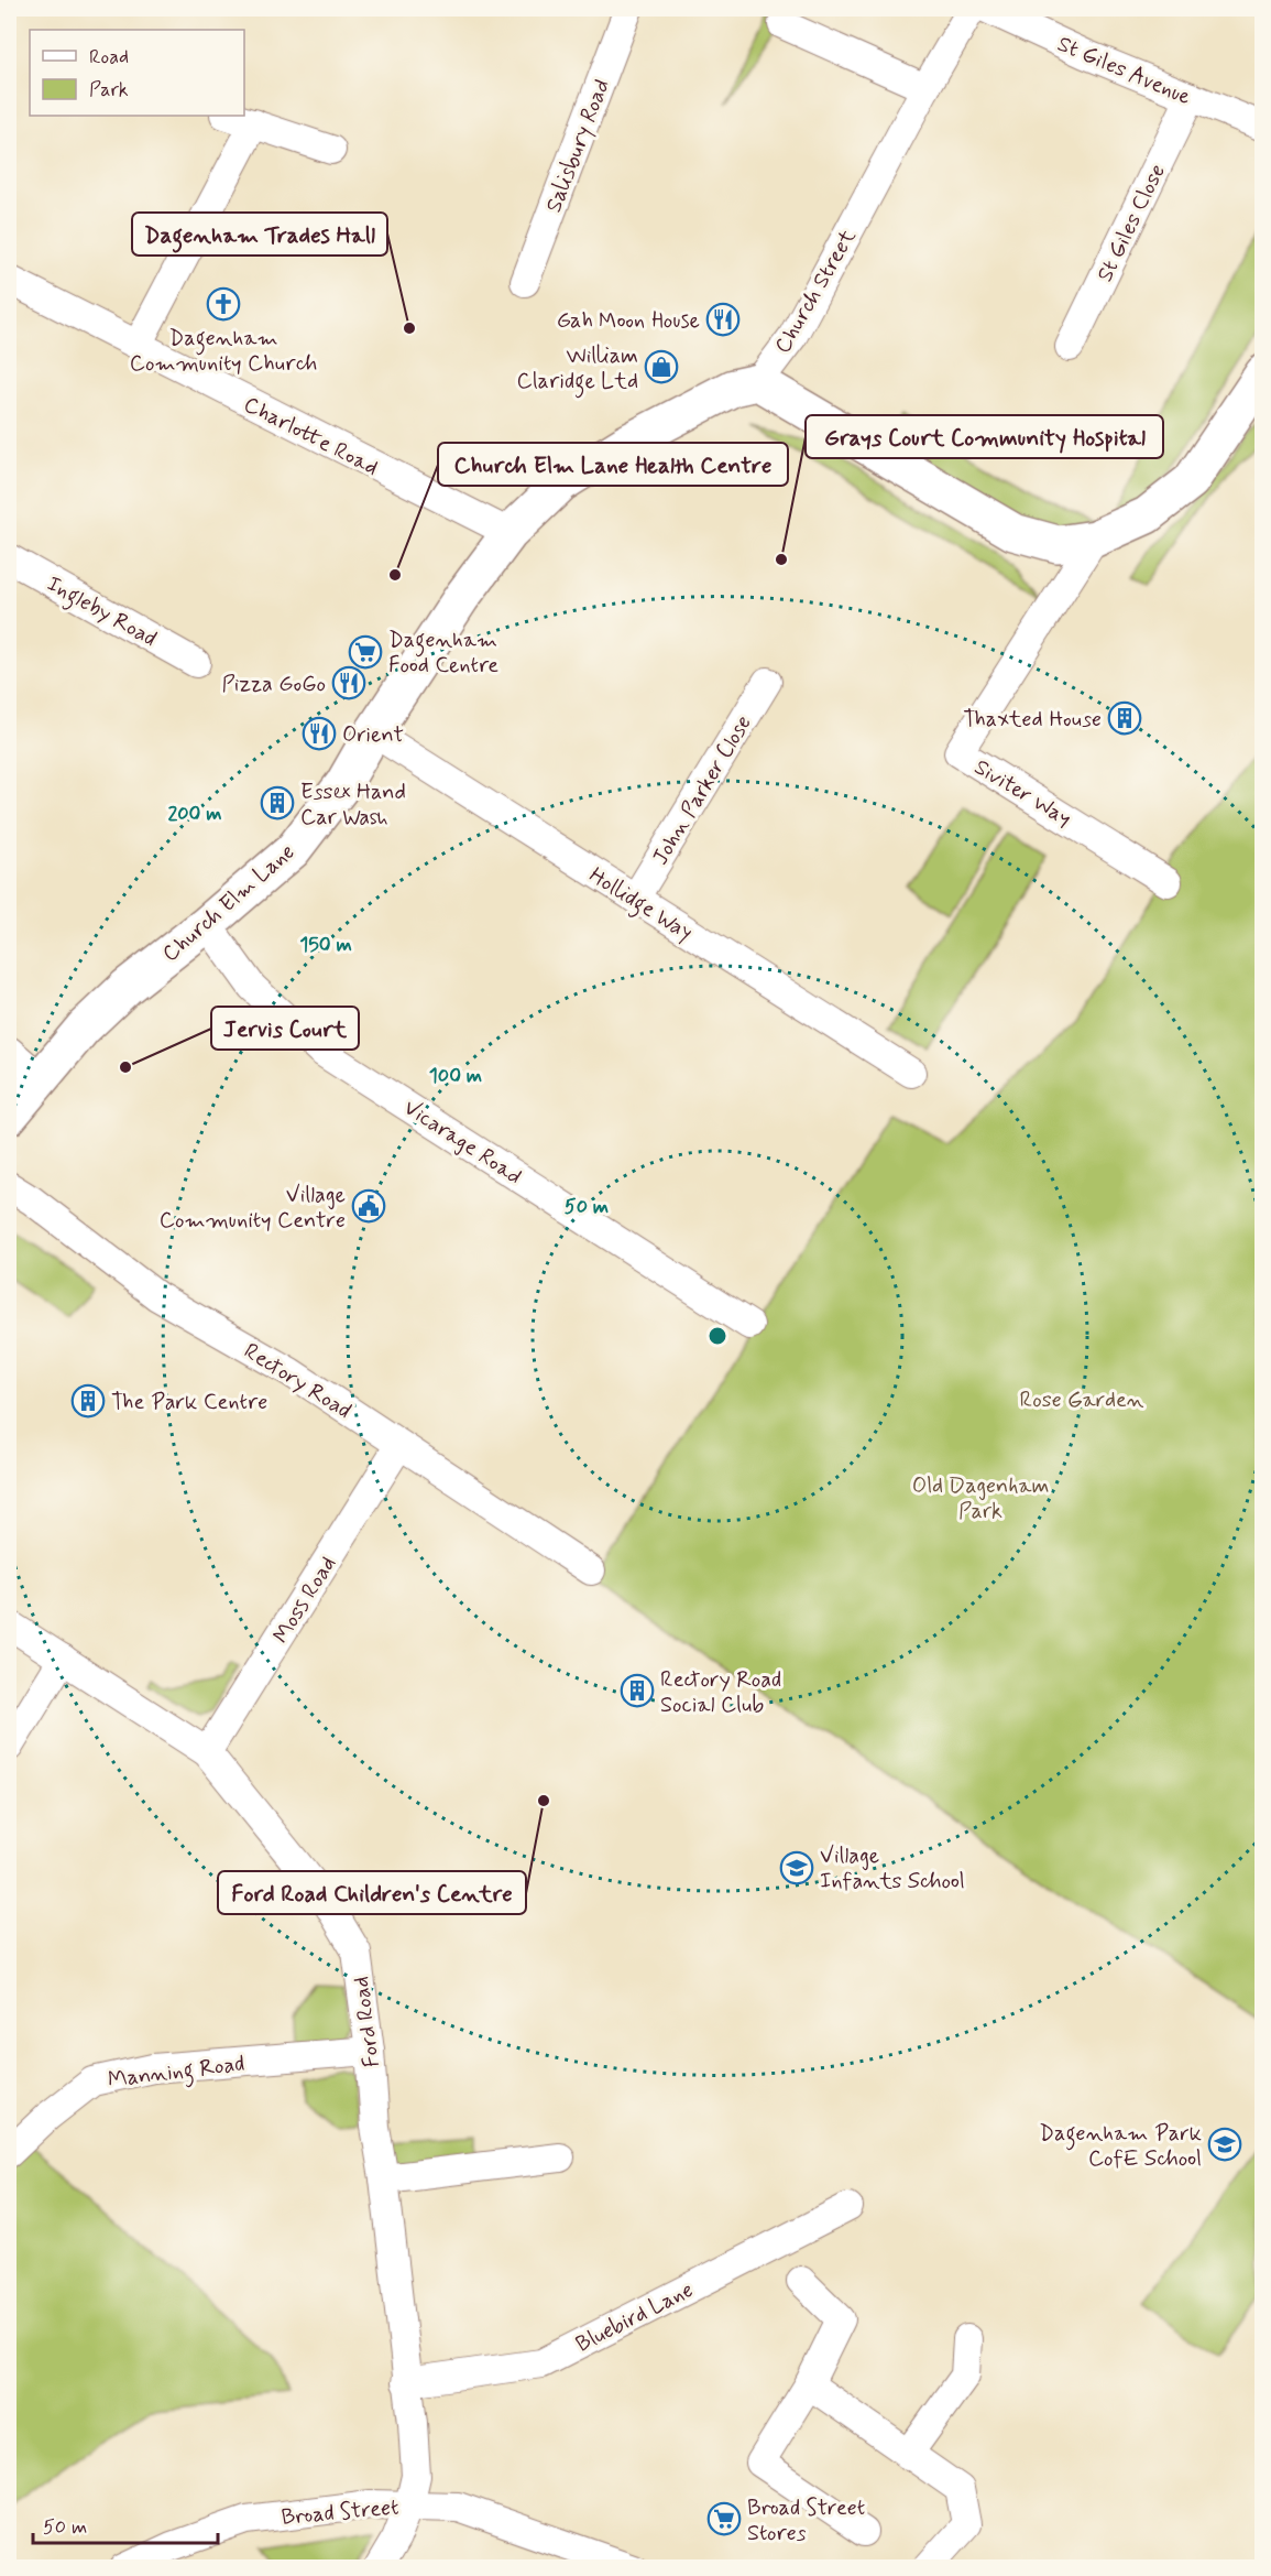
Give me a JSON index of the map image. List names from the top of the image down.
{
  "streets": {
    "street": [
      "St Giles Avenue",
      "Salisbury Road",
      "St Giles Close",
      "Church Street",
      "Charlotte Road",
      "Ingleby Road",
      "John Parker Close",
      "Siviter Way",
      "Church Elm Lane",
      "Hollidge Way",
      "Vicarage Road",
      "Rectory Road",
      "Moss Road",
      "Ford Road",
      "Manning Road",
      "Bluebird Lane",
      "Broad Street"
    ]
  },
  "crossings": [
    ["St Giles Avenue", "St Giles Close"],
    ["Charlotte Road", "Church Elm Lane"],
    ["John Parker Close", "Hollidge Way"],
    ["Church Elm Lane", "Hollidge Way"],
    ["Church Elm Lane", "Vicarage Road"],
    ["Rectory Road", "Moss Road"],
    ["Moss Road", "Ford Road"],
    ["Ford Road", "Manning Road"],
    ["Ford Road", "Bluebird Lane"],
    ["Ford Road", "Broad Street"]
  ],
  "parks": ["Rose Garden", "Old Dagenham Park"],
  "places": {
    "church": ["Dagenham Community Church"],
    "restaurant": ["Gah Moon House", "Pizza GoGo", "Orient"],
    "other": [
      "Dagenham Trades Hall",
      "Grays Court Community Hospital",
      "Church Elm Lane Health Centre",
      "Jervis Court",
      "Ford Road Children's Centre"
    ],
    "shop": ["William Claridge Ltd"],
    "supermarket": ["Dagenham Food Centre", "Broad Street Stores"],
    "building": [
      "Thaxted House",
      "Essex Hand Car Wash",
      "The Park Centre",
      "Rectory Road Social Club"
    ],
    "public building": ["Village Community Centre"],
    "school or university": ["Village Infants School", "Dagenham Park CofE School"]
  },
  "legend": ["Road", "Park"],
  "scale_bar": "50 m",
  "rings": [
    "200 m",
    "150 m",
    "100 m",
    "50 m"
  ]
}
